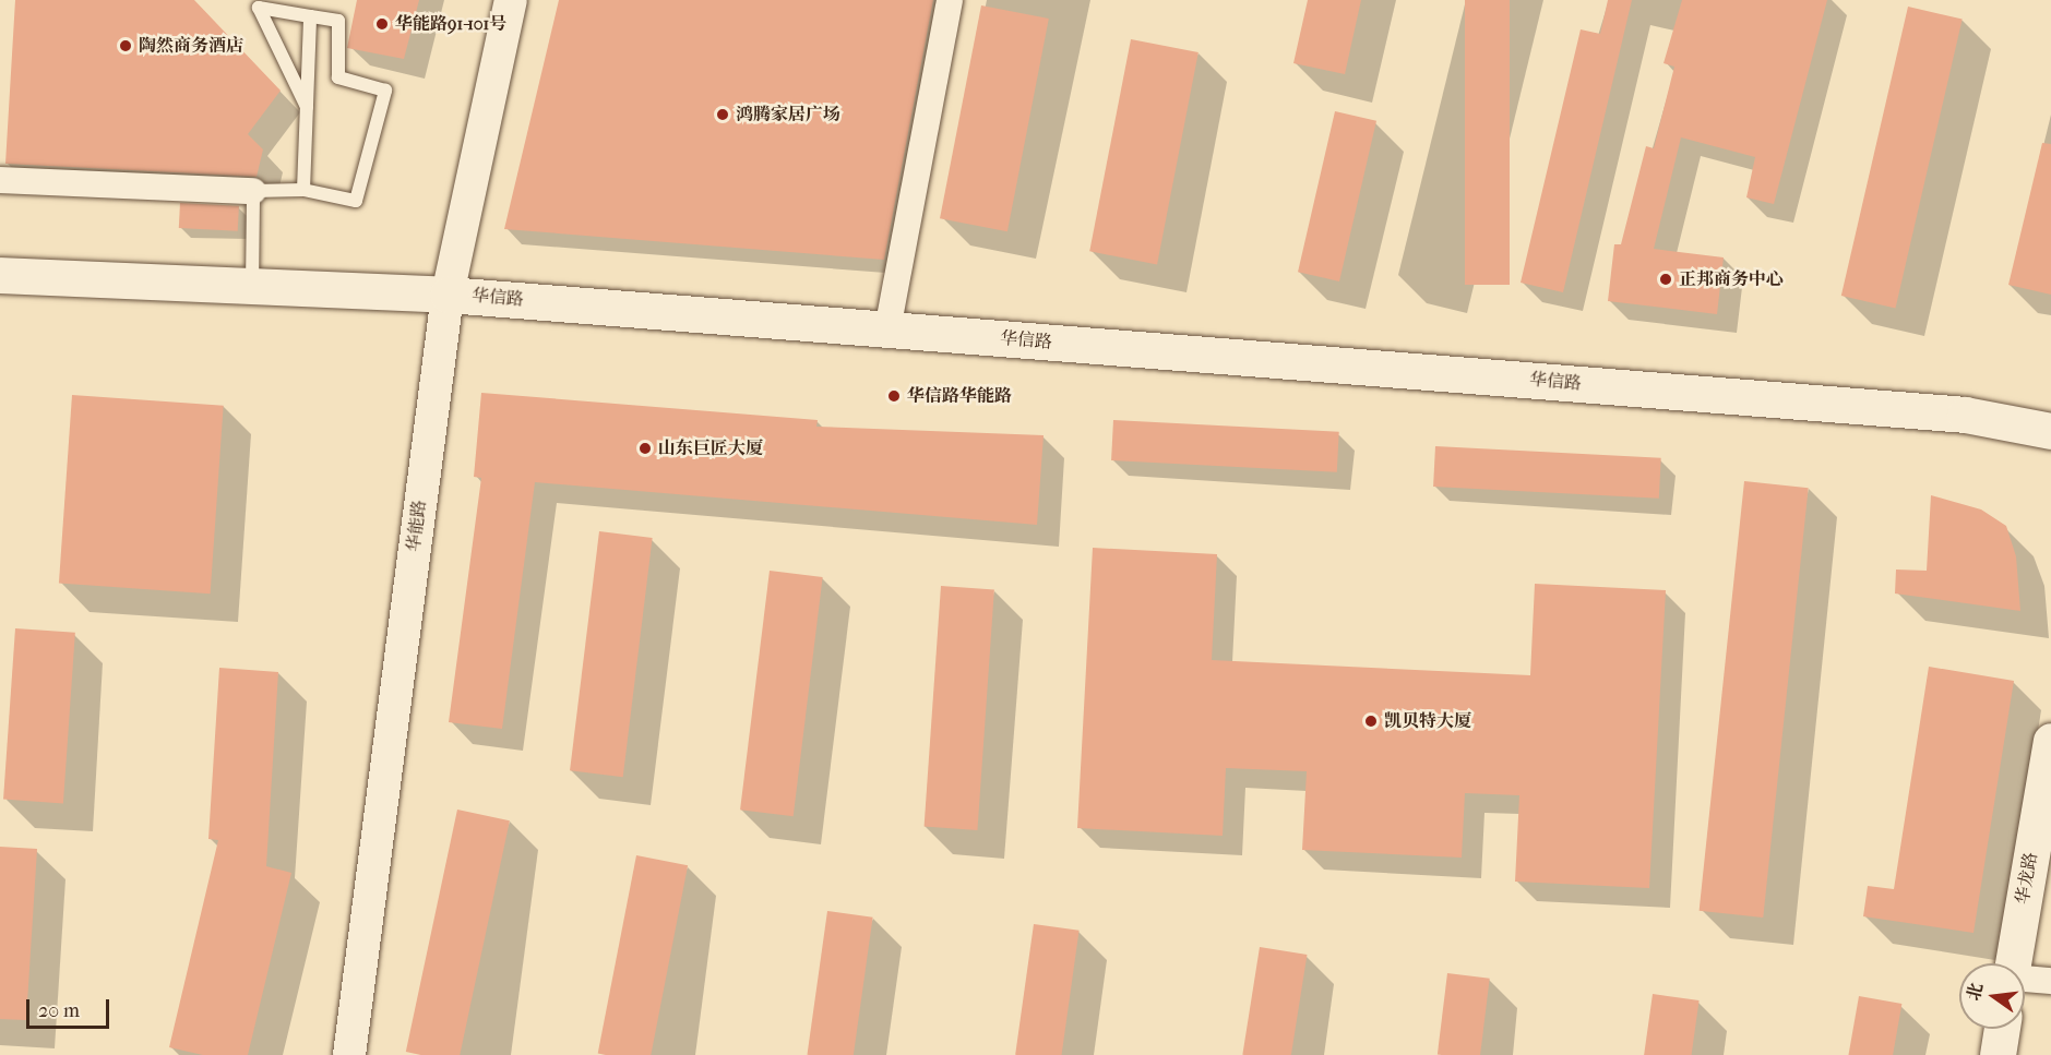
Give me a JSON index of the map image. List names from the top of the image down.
{
  "streets": {
    "main road": ["华信路", "华龙路"],
    "street": ["华能路"]
  },
  "crossings": [
    ["华信路", "华能路"]
  ],
  "places": [
    "华能路91-101号",
    "陶然商务酒店",
    "鸿腾家居广场",
    "正邦商务中心",
    "华信路华能路",
    "山东巨匠大厦",
    "凯贝特大厦"
  ],
  "scale_bar": "20 m",
  "north": "left"
}
